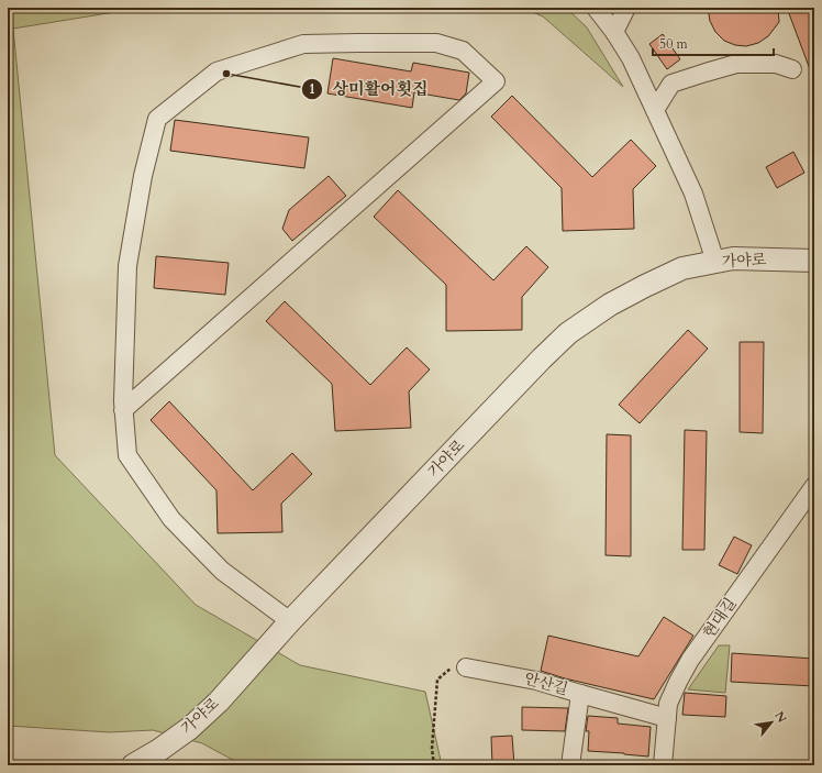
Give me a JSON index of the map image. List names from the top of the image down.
{
  "streets": {
    "street": ["가야로", "현대길", "안산길"]
  },
  "places": ["상미활어횟집"],
  "scale_bar": "50 m",
  "north": "top right"
}
